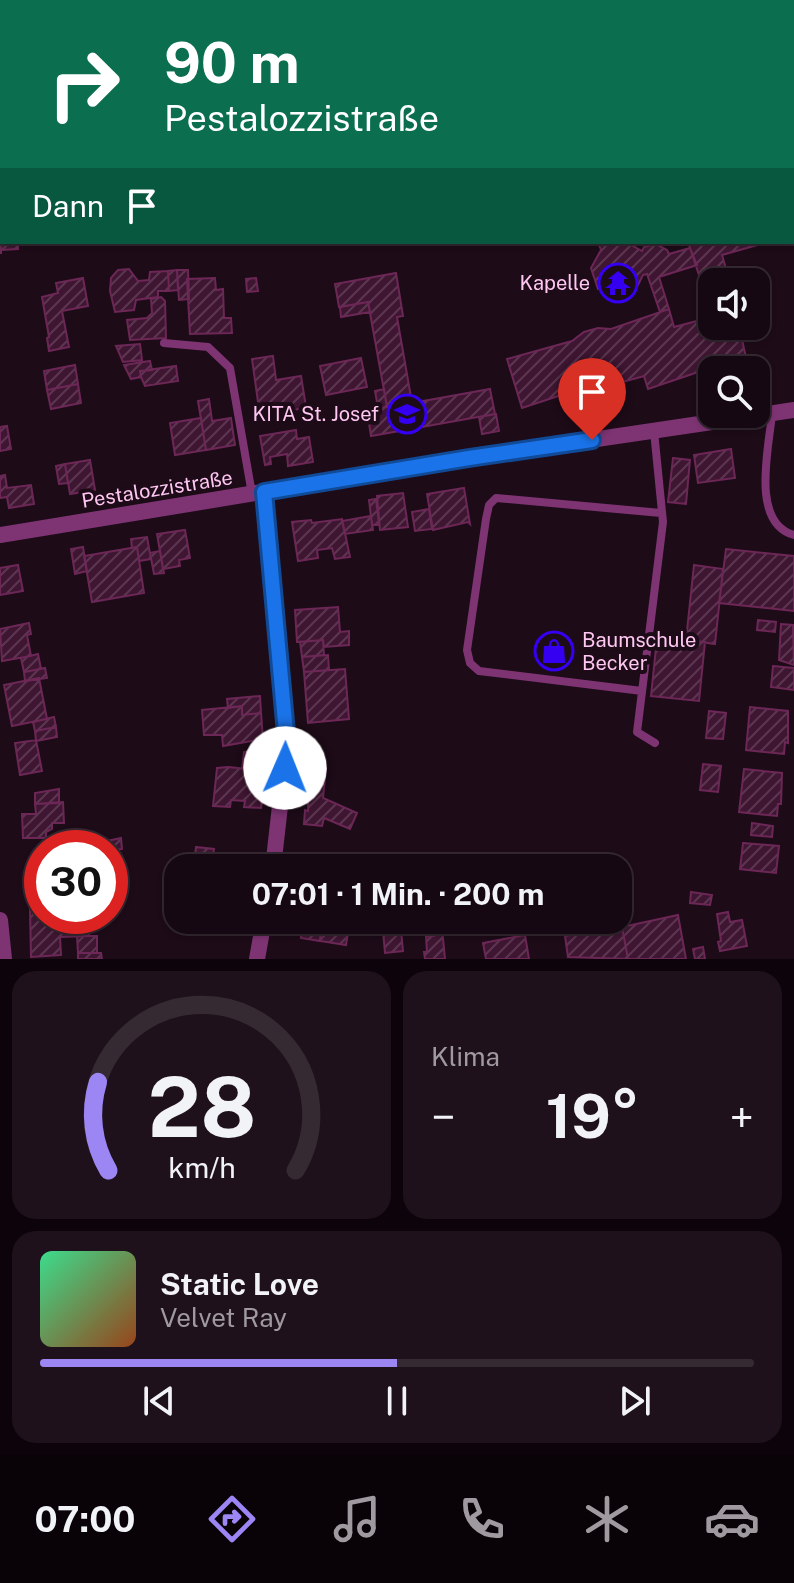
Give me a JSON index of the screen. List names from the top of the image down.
{
  "streets": {
    "street": ["Pestalozzistraße"]
  },
  "places": {
    "temple": ["Kapelle"],
    "school or university": ["KITA St. Josef"],
    "shop": ["Baumschule Becker"]
  },
  "page": {
    "turn": ["90 m", "Pestalozzistraße"],
    "then": "Dann",
    "limit": "30",
    "trip": "07:01 · 1 Min. · 200 m",
    "tile": "Klima",
    "heat": ["−", "19°", "+"],
    "song": ["Static Love", "Velvet Ray"],
    "tabs": "07:00",
    "gauge": ["28", "km/h"]
  }
}
